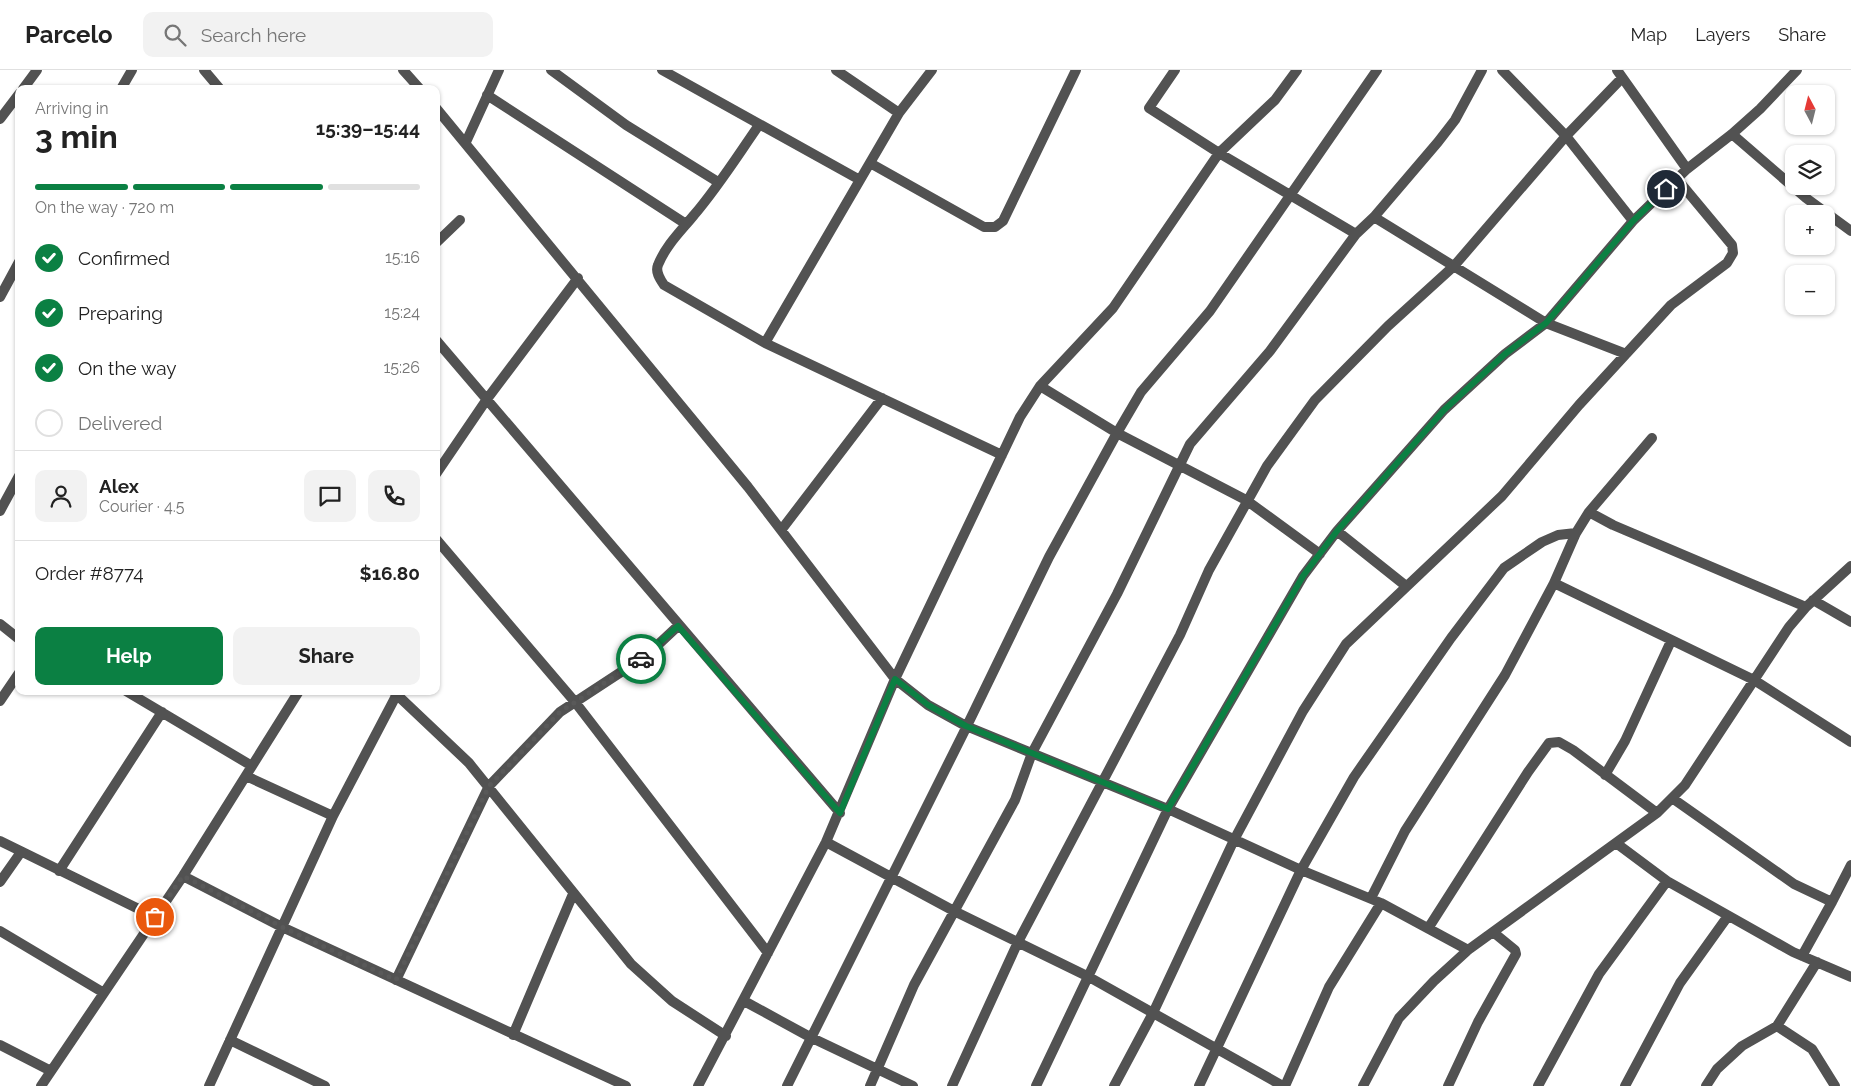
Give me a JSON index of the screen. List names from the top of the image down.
{
  "north": "top",
  "page": {
    "header": "Parcelo",
    "search": "Search here",
    "nav": ["Map", "Layers", "Share"],
    "map_buttons": ["+", "−"],
    "heading": ["3 min", "Arriving in", "15:39–15:44"],
    "panel": [
      "Alex",
      "Courier · 4.5",
      "Order #8774",
      "$16.80"
    ],
    "bar": "On the way · 720 m",
    "list": [
      ["Confirmed", "15:16"],
      ["Preparing", "15:24"],
      ["On the way", "15:26"],
      "Delivered"
    ],
    "buttons": ["Help", "Share"]
  }
}
